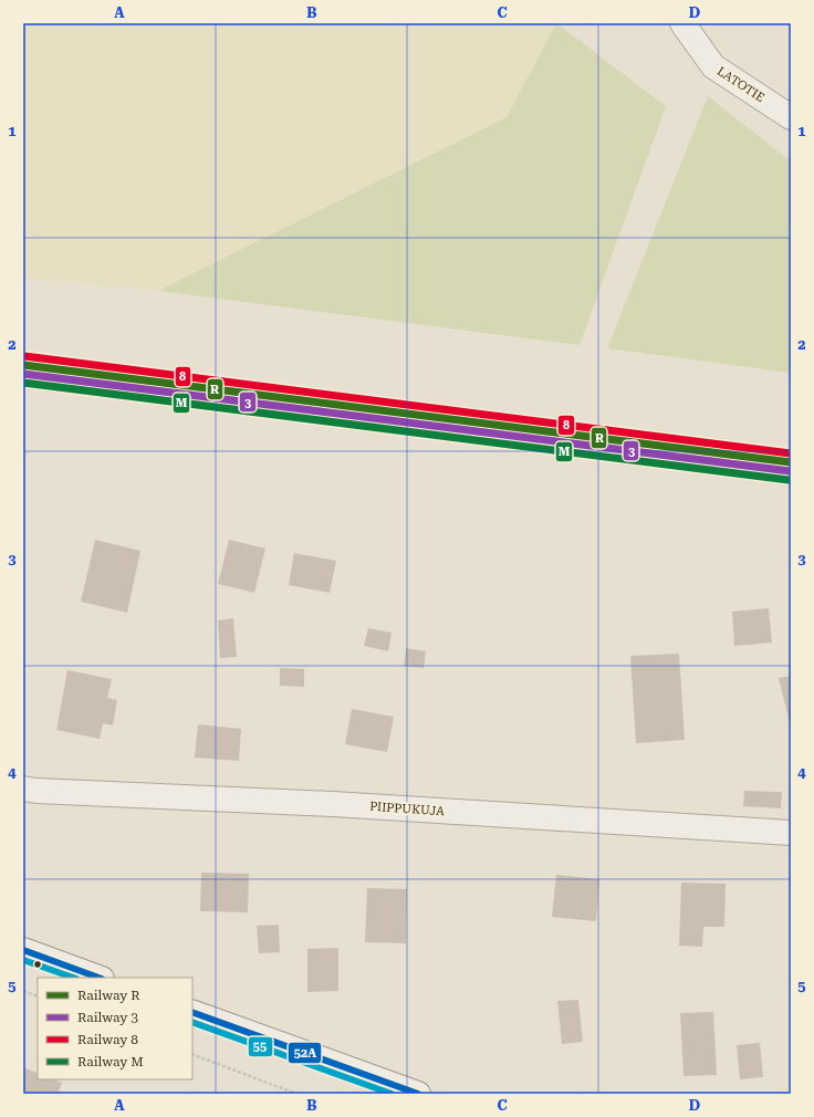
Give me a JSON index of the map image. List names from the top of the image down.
{
  "streets": {
    "street": ["LATOTIE", "PIIPPUKUJA"]
  },
  "lines": [
    "rail line 8",
    "rail line R",
    "rail line 3",
    "rail line M",
    "transit line 52A",
    "transit line 55"
  ],
  "legend": [
    "Railway R",
    "Railway 3",
    "Railway 8",
    "Railway M"
  ],
  "grid": {
    "columns": [
      "A",
      "B",
      "C",
      "D"
    ],
    "rows": [
      "1",
      "2",
      "3",
      "4",
      "5"
    ]
  }
}
